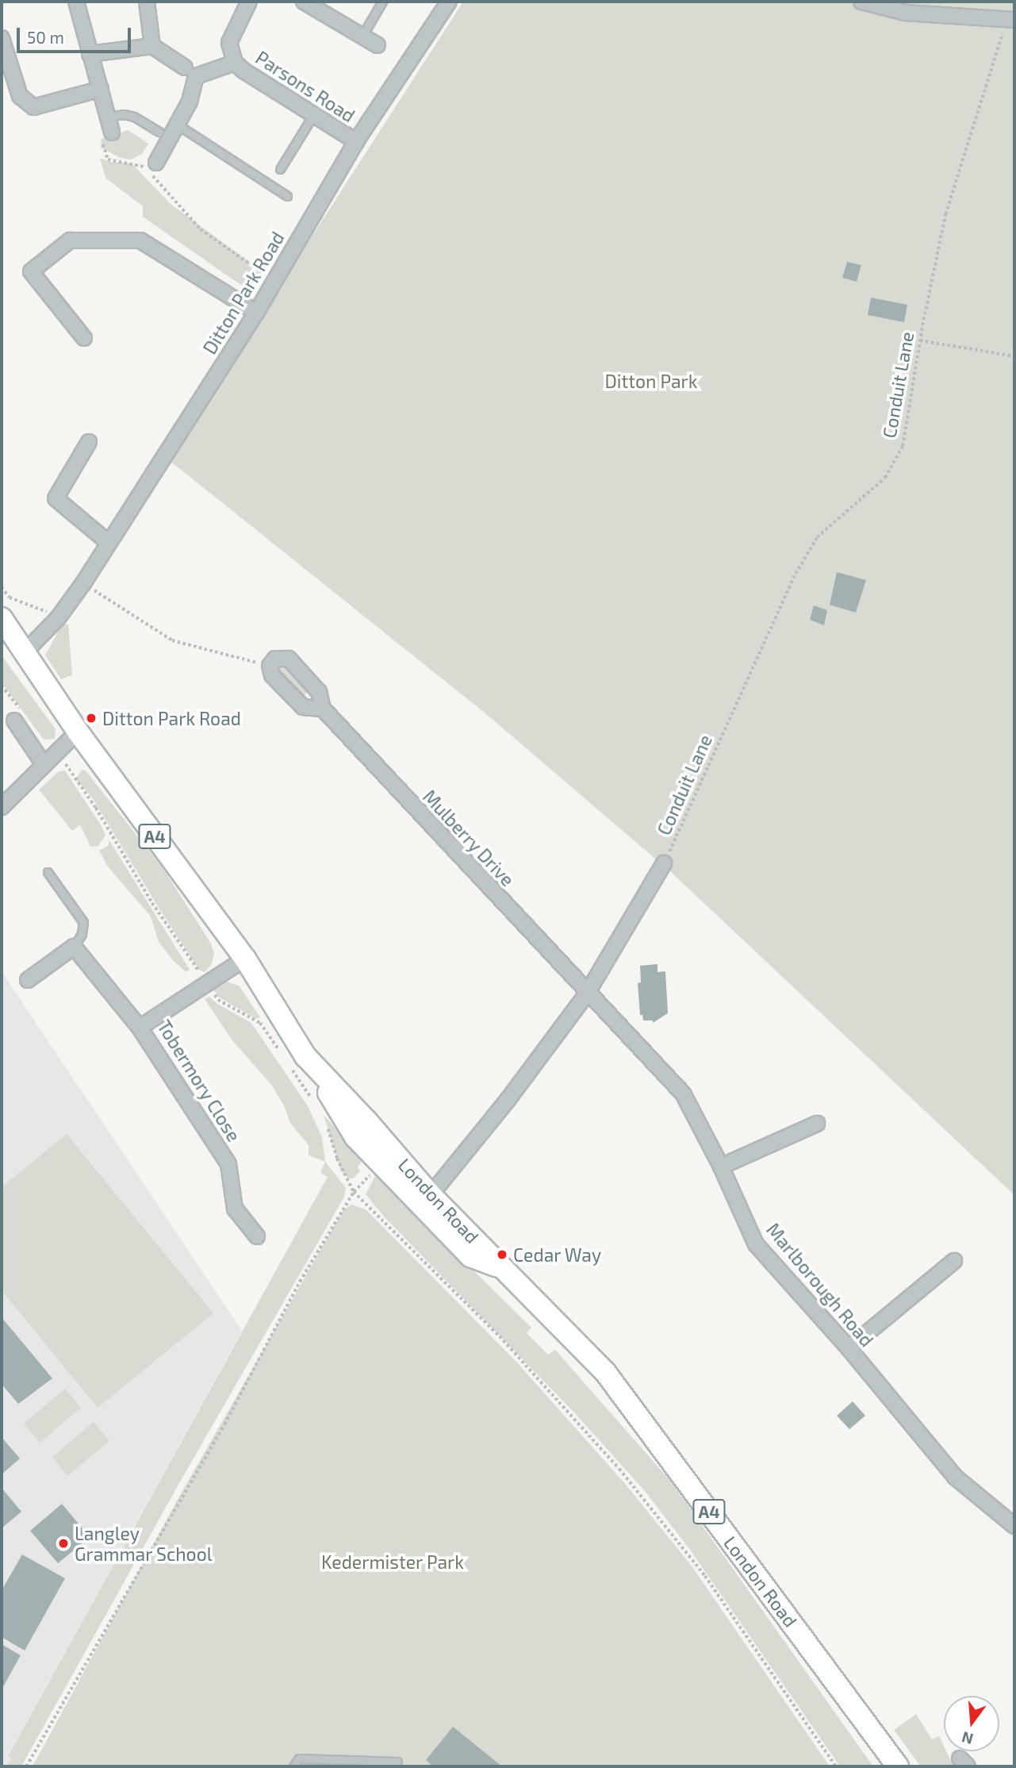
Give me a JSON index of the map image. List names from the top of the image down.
{
  "streets": {
    "main road": ["A4", "London Road"],
    "street": [
      "Parsons Road",
      "Ditton Park Road",
      "Mulberry Drive",
      "Tobermory Close",
      "Marlborough Road"
    ],
    "path": ["Conduit Lane"]
  },
  "crossings": [
    ["Parsons Road", "Ditton Park Road"],
    ["Ditton Park Road", "A4"],
    ["A4", "Tobermory Close"],
    ["Mulberry Drive", "Marlborough Road"]
  ],
  "parks": ["Ditton Park", "Kedermister Park"],
  "places": ["Ditton Park Road", "Cedar Way", "Langley Grammar School"],
  "scale_bar": "50 m",
  "north": "bottom"
}
